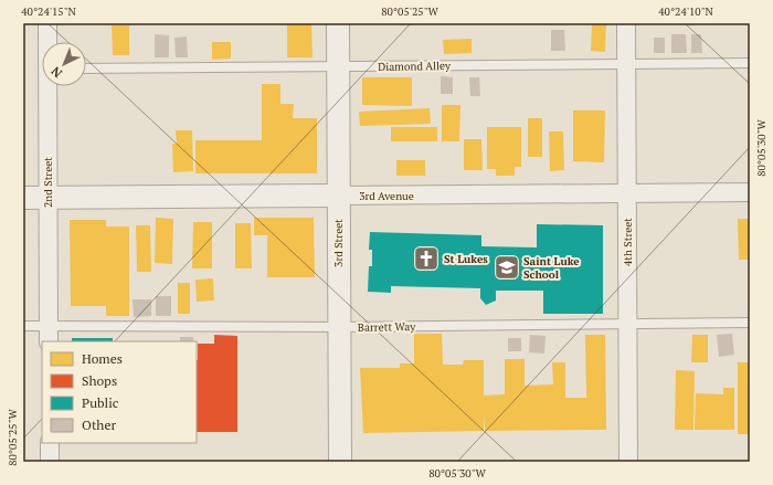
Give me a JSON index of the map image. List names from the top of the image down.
{
  "streets": {
    "street": [
      "2nd Street",
      "3rd Avenue",
      "4th Street",
      "3rd Street"
    ],
    "lane": ["Diamond Alley", "Barrett Way"]
  },
  "crossings": [
    ["Diamond Alley", "4th Street"],
    ["Diamond Alley", "3rd Street"],
    ["2nd Street", "3rd Avenue"],
    ["2nd Street", "Barrett Way"],
    ["3rd Avenue", "4th Street"],
    ["3rd Avenue", "3rd Street"],
    ["4th Street", "Barrett Way"],
    ["3rd Street", "Barrett Way"]
  ],
  "places": {
    "church": ["St Lukes"],
    "school or university": ["Saint Luke School"]
  },
  "legend": [
    "Homes",
    "Shops",
    "Public",
    "Other"
  ],
  "north": "bottom left",
  "coordinates": [
    "40°24'15\"N",
    "80°05'25\"W",
    "40°24'10\"N",
    "80°05'30\"W"
  ]
}
